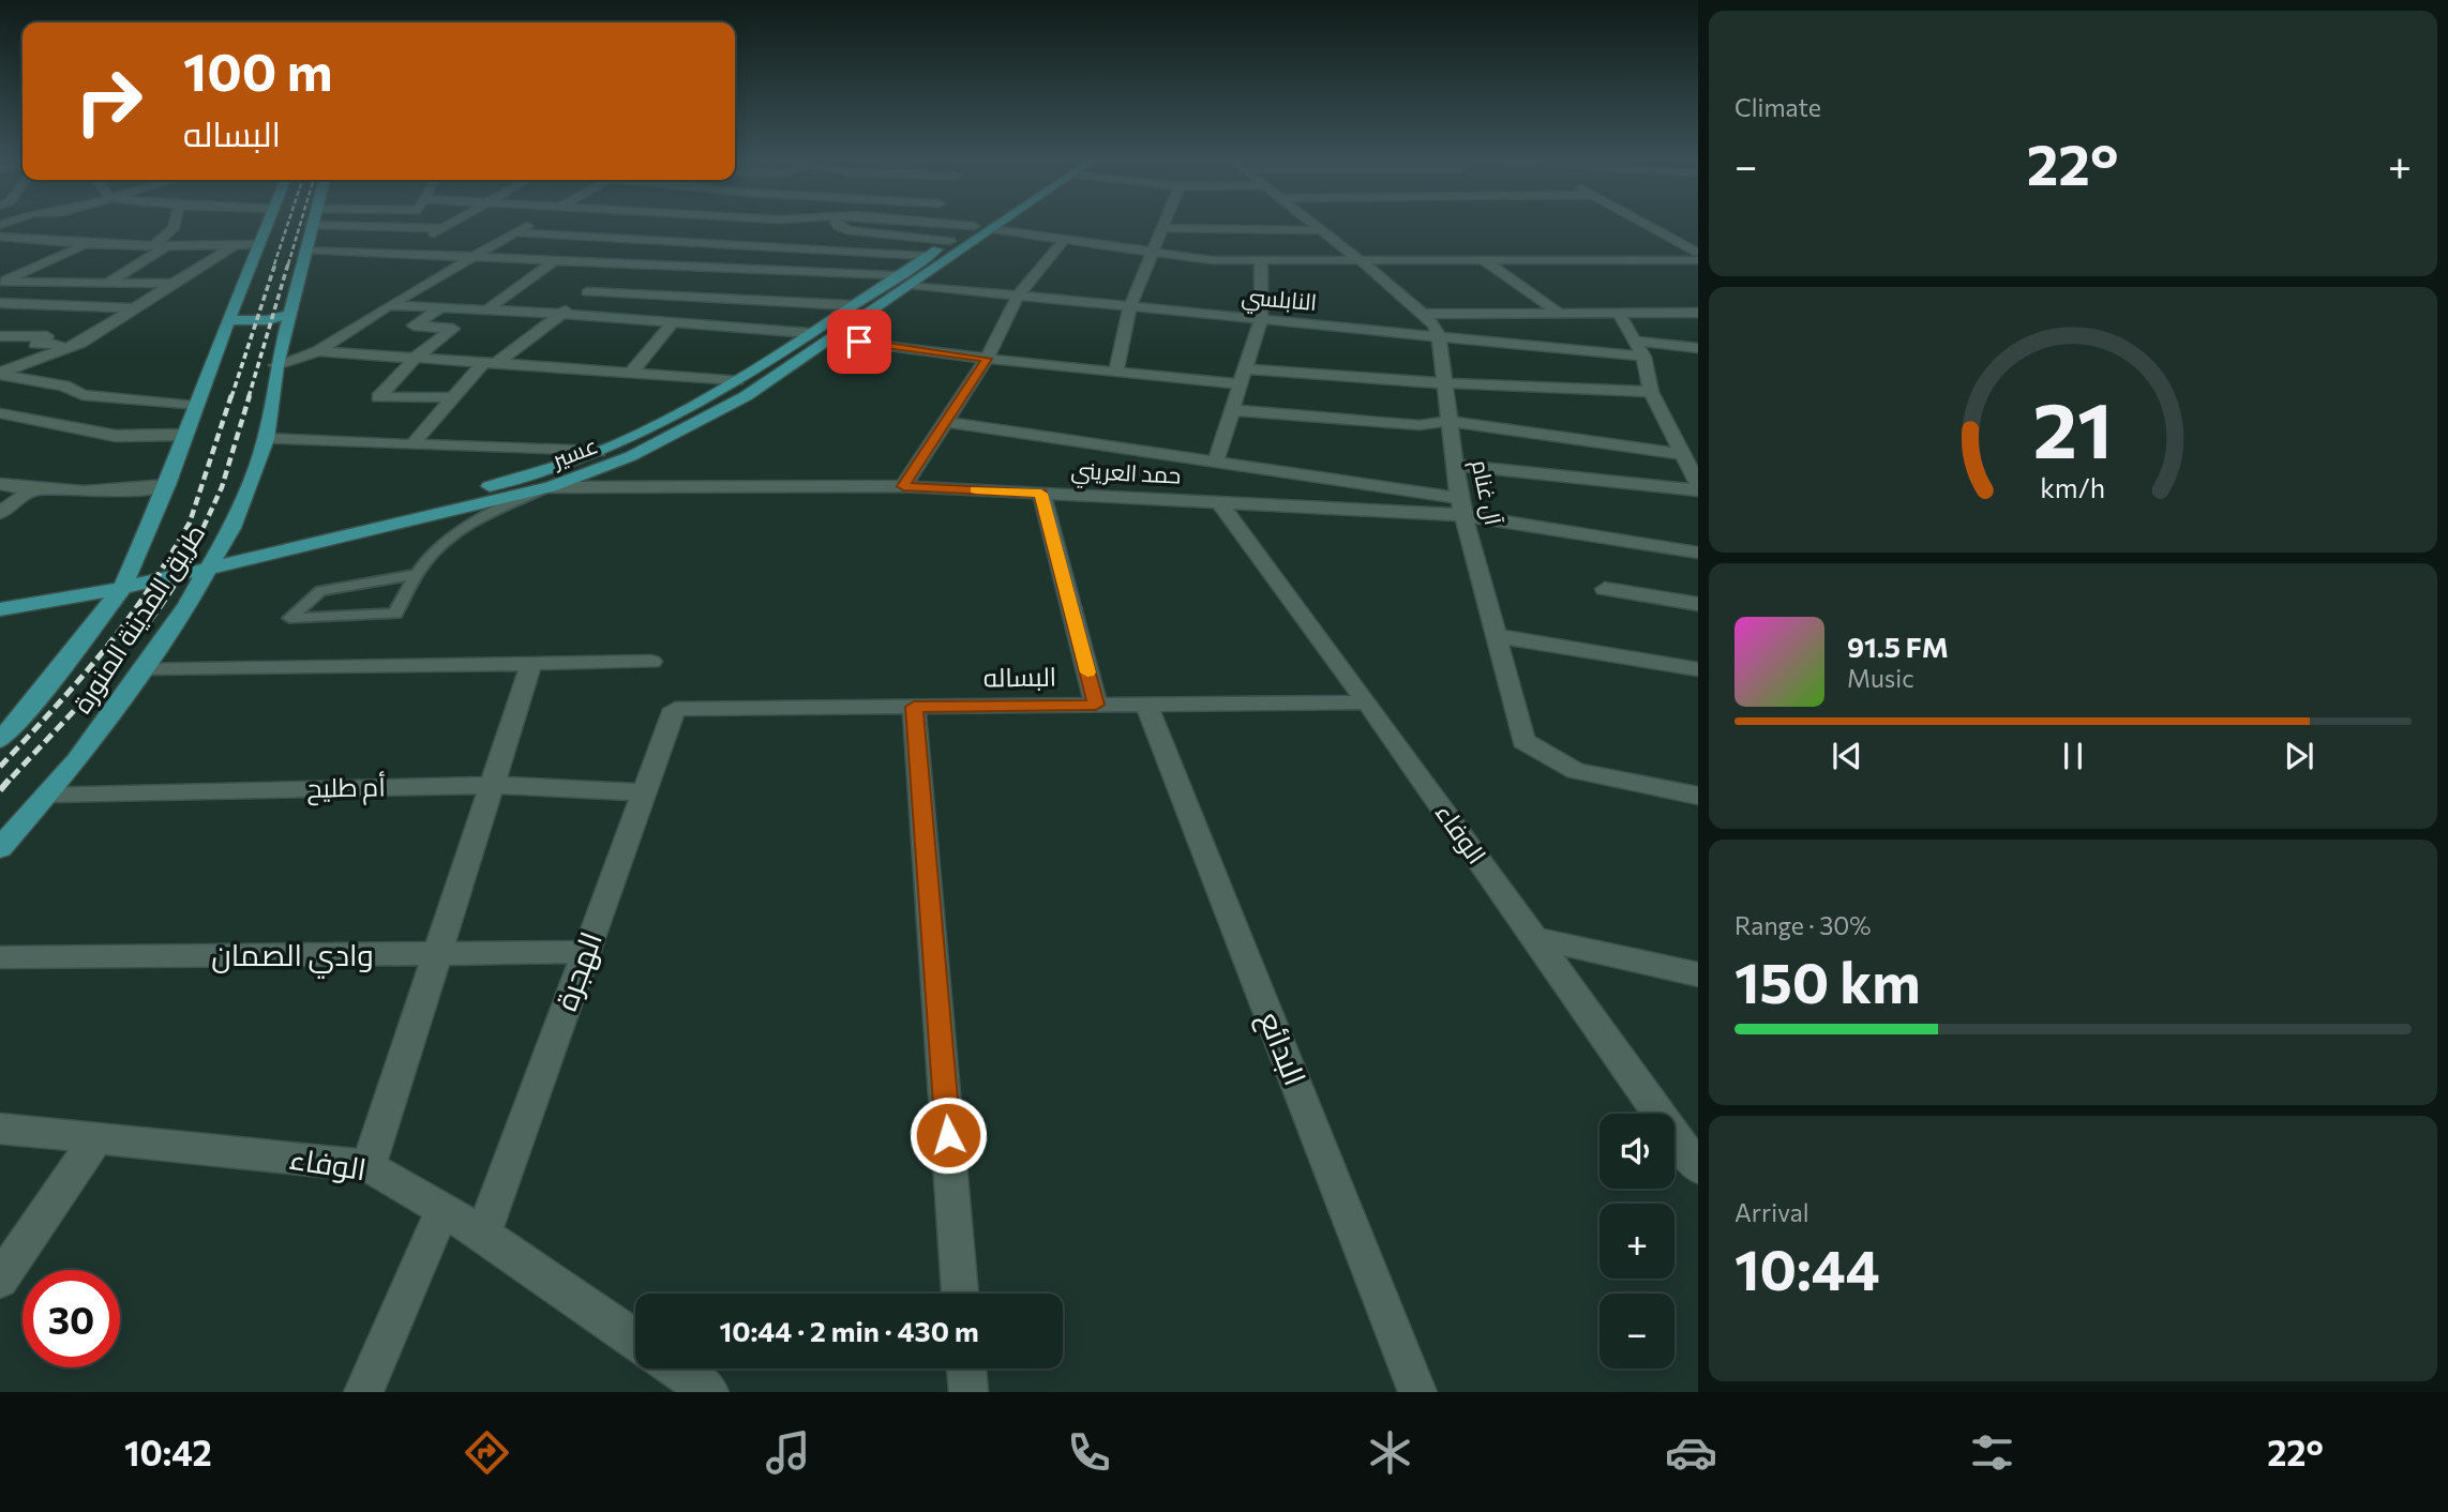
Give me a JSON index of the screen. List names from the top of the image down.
{
  "streets": {
    "main road": ["عسير", "طريق المدينة المنورة"],
    "street": [
      "النابلسي",
      "حمد العريني",
      "آل غنام",
      "البساله",
      "أم طليح",
      "الوفاء",
      "وادي الصمان",
      "الهجرة",
      "البدائع"
    ]
  },
  "crossings": [
    ["النابلسي", "عسير"],
    ["النابلسي", "آل غنام"],
    ["عسير", "حمد العريني"],
    ["عسير", "طريق المدينة المنورة"],
    ["حمد العريني", "آل غنام"],
    ["حمد العريني", "الوفاء"],
    ["طريق المدينة المنورة", "أم طليح"],
    ["البساله", "الوفاء"],
    ["البساله", "الهجرة"],
    ["البساله", "البدائع"],
    ["أم طليح", "الهجرة"],
    ["الوفاء", "الهجرة"],
    ["وادي الصمان", "الهجرة"]
  ],
  "page": {
    "tile": [
      "Climate",
      ["Range · 30%", "150 km"],
      ["Arrival", "10:44"]
    ],
    "turn": ["100 m", "البساله"],
    "heat": ["−", "22°", "+"],
    "song": ["91.5 FM", "Music"],
    "map_buttons": ["+", "−"],
    "limit": "30",
    "trip": "10:44 · 2 min · 430 m",
    "tabs": ["10:42", "22°"],
    "gauge": ["21", "km/h"]
  }
}
